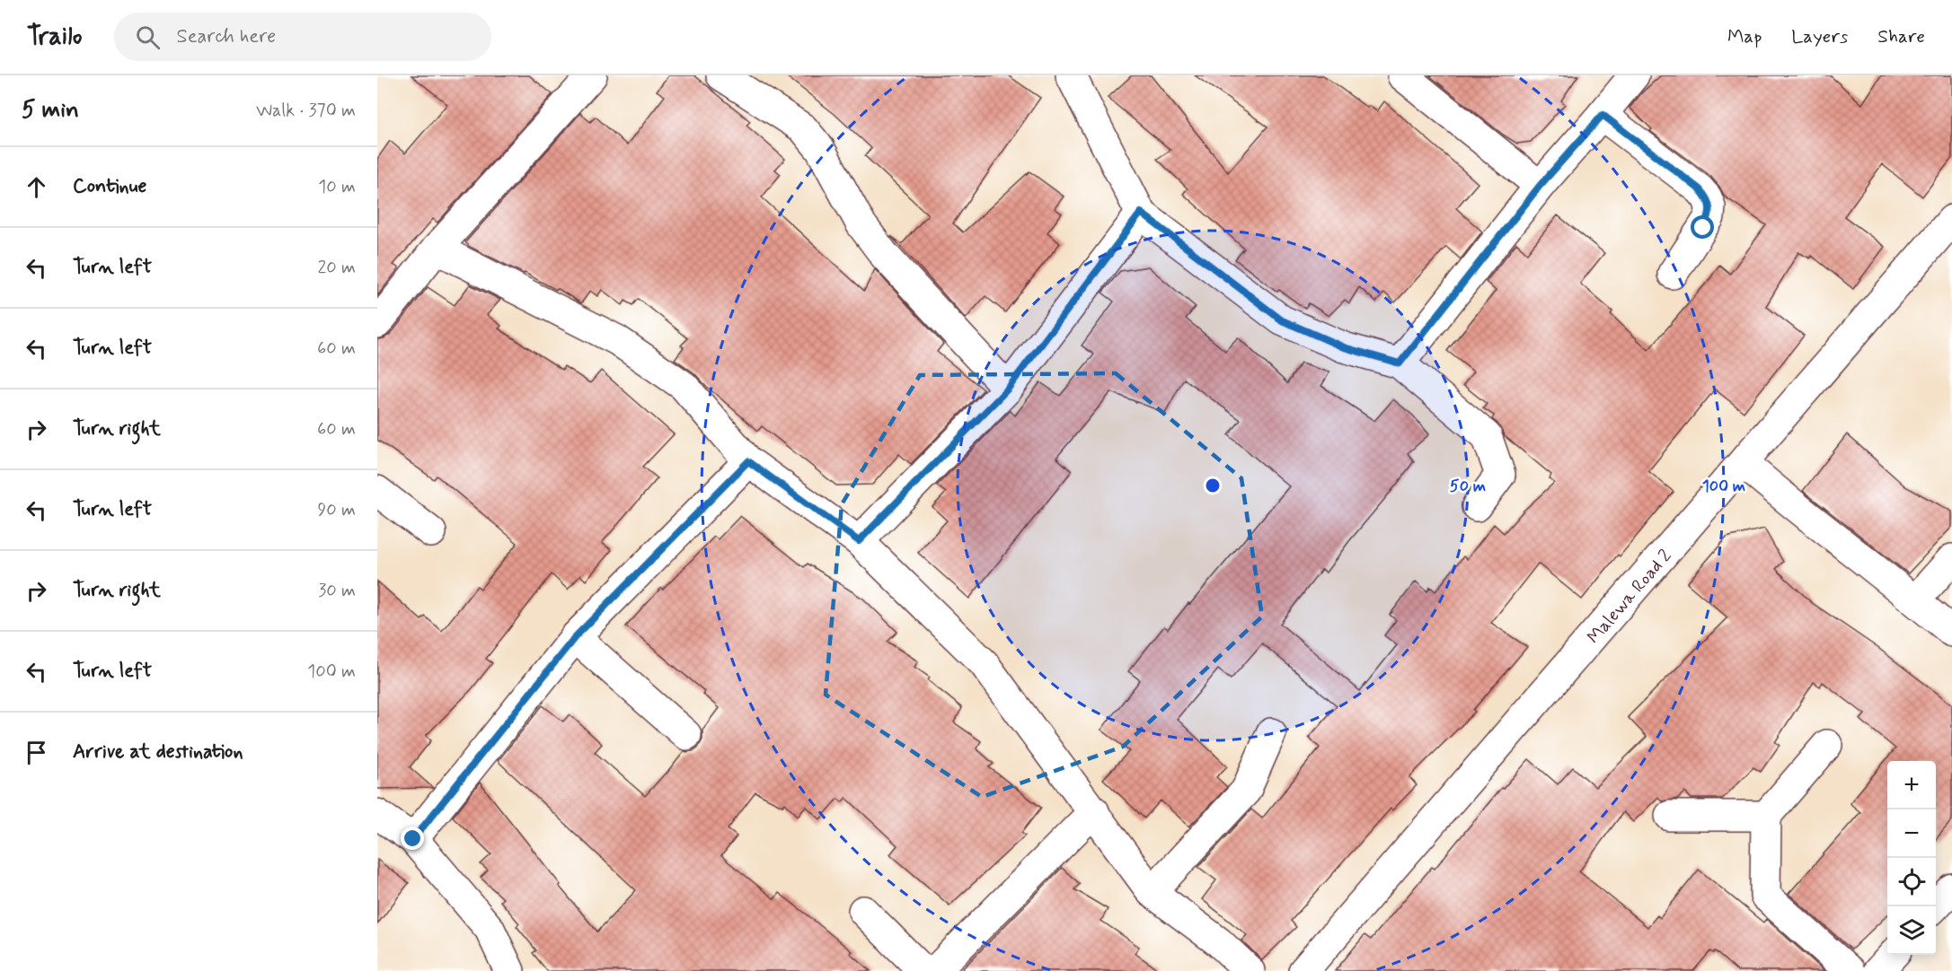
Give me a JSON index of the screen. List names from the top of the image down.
{
  "streets": {
    "street": ["Malewa Road 2"]
  },
  "page": {
    "header": "Trailo",
    "search": "Search here",
    "nav": ["Map", "Layers", "Share"],
    "heading": ["5 min", "Walk · 370 m"],
    "list": [
      ["Continue", "10 m"],
      ["Turn left", "20 m"],
      ["Turn left", "60 m"],
      ["Turn right", "60 m"],
      ["Turn left", "90 m"],
      ["Turn right", "30 m"],
      ["Turn left", "100 m"],
      "Arrive at destination"
    ],
    "map_buttons": ["+", "−"]
  },
  "rings": ["50 m", "100 m"]
}
